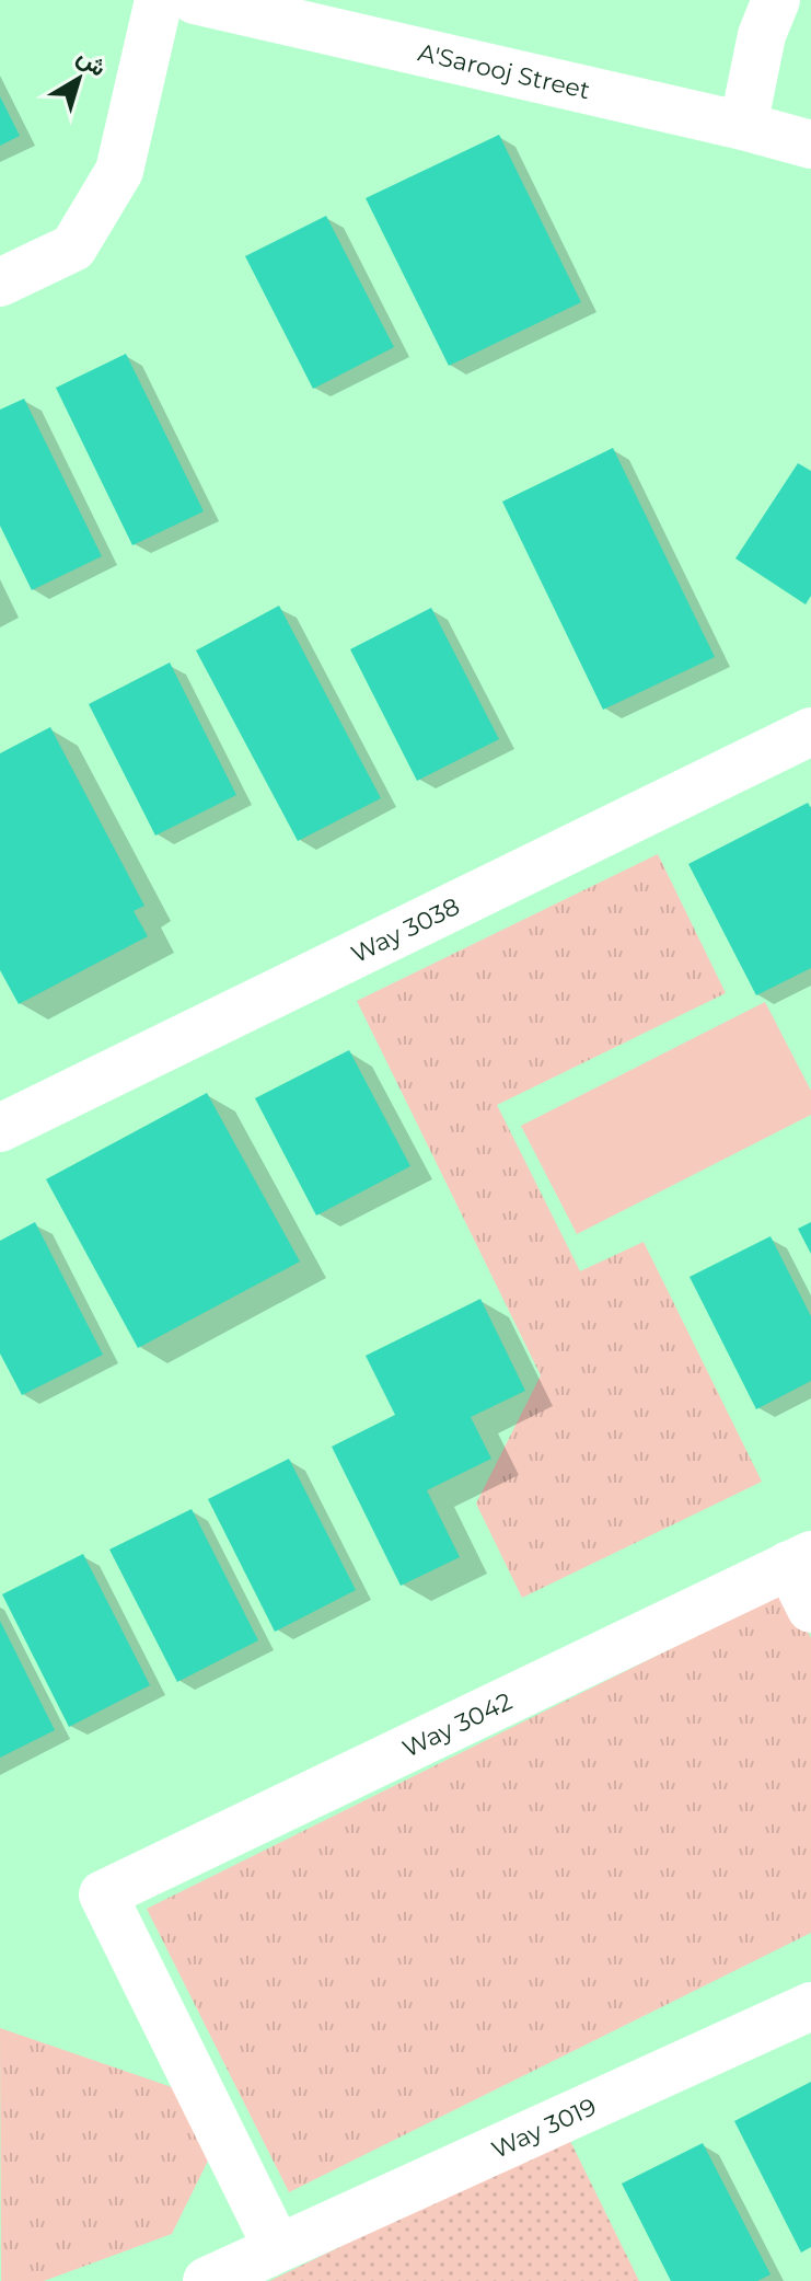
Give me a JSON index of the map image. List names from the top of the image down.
{
  "streets": {
    "street": [
      "A'Sarooj Street",
      "Way 3038",
      "Way 3042",
      "Way 3019"
    ]
  },
  "crossings": [
    ["Way 3042", "Way 3019"]
  ],
  "north": "top right"
}
